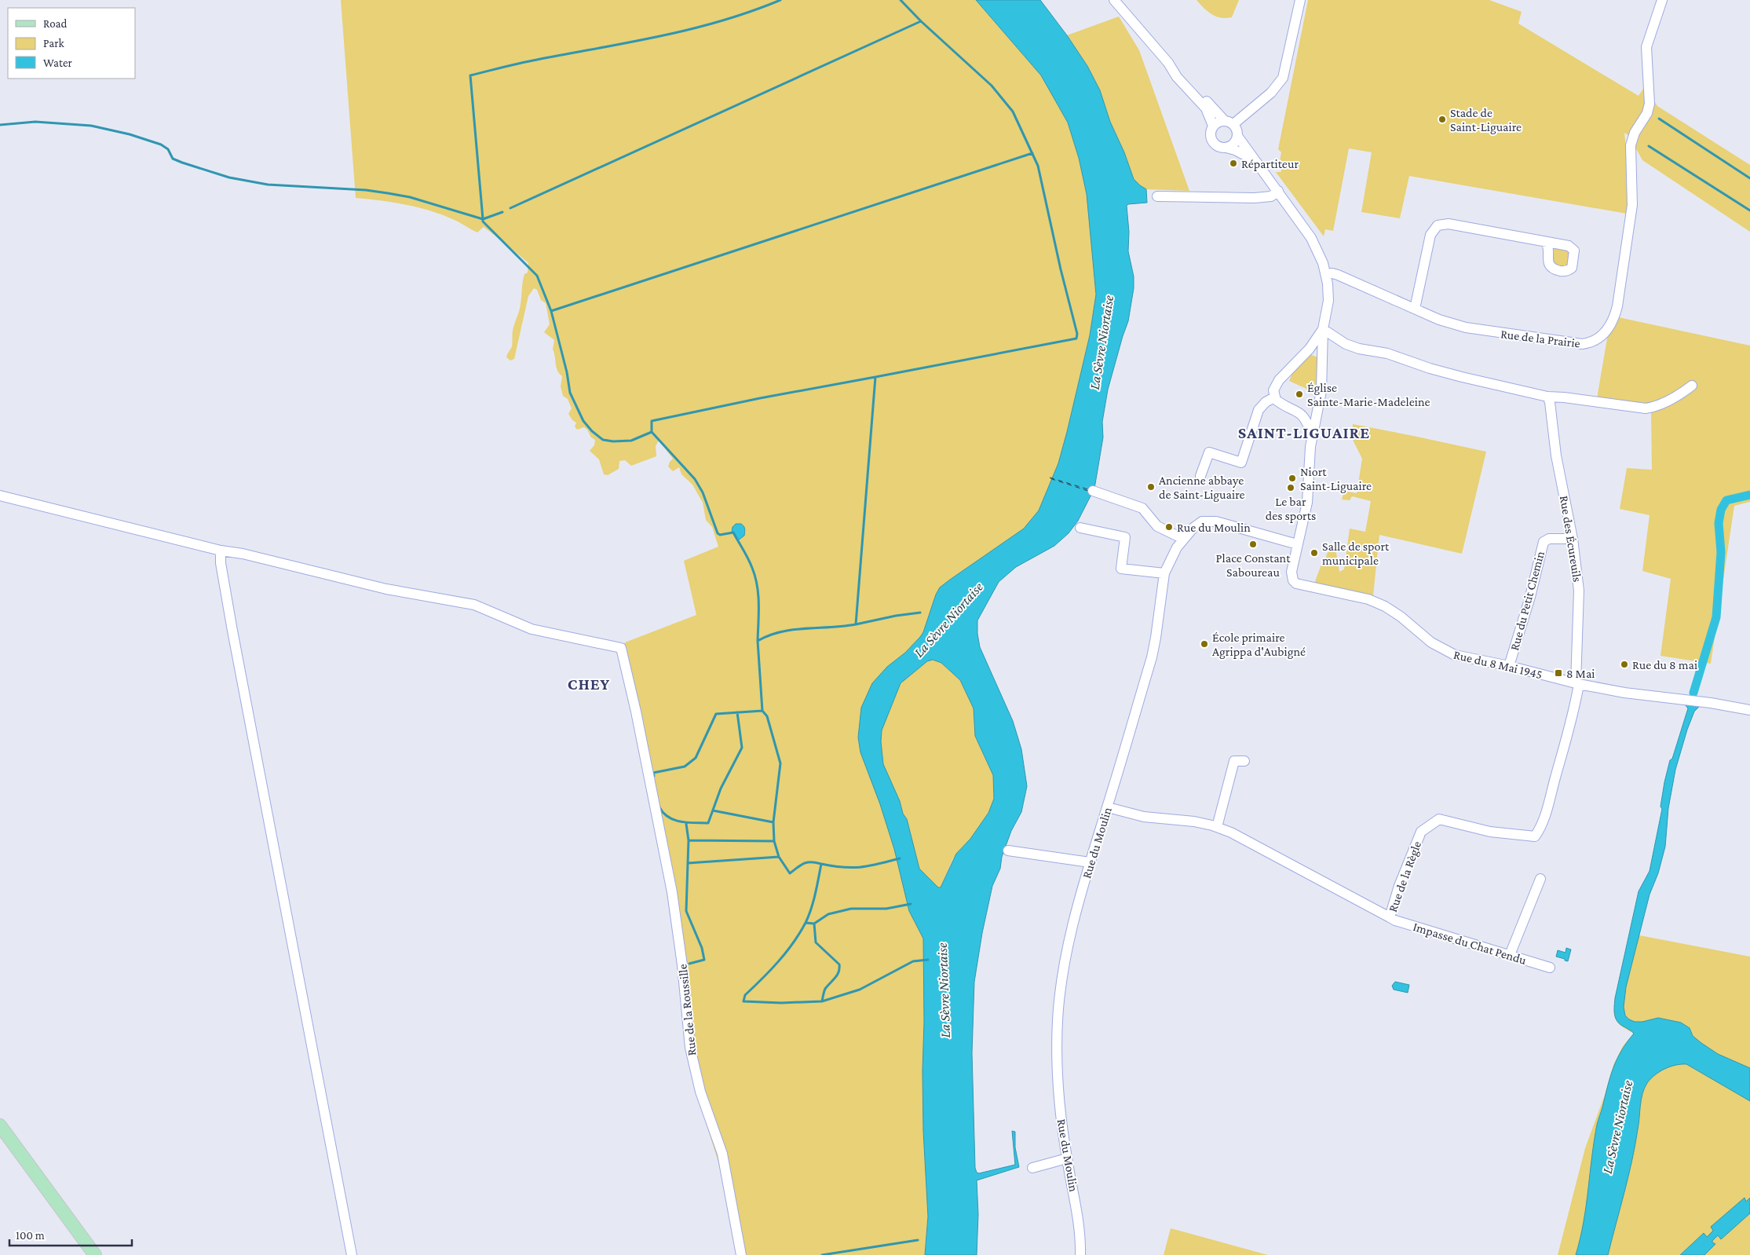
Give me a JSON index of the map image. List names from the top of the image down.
{
  "streets": {
    "street": [
      "Rue de la Prairie",
      "Rue des Écureuils",
      "Rue du Petit Chemin",
      "Rue du 8 Mai 1945",
      "Rue du Moulin",
      "Rue de la Règle",
      "Impasse du Chat Pendu",
      "Rue de la Roussille"
    ]
  },
  "crossings": [
    ["Rue des Écureuils", "Rue du Petit Chemin"],
    ["Rue des Écureuils", "Rue du 8 Mai 1945"],
    ["Rue des Écureuils", "Rue de la Règle"],
    ["Rue du Petit Chemin", "Rue du 8 Mai 1945"],
    ["Rue du 8 Mai 1945", "Rue du Moulin"],
    ["Rue du 8 Mai 1945", "Rue de la Règle"],
    ["Rue du Moulin", "Rue de la Règle"],
    ["Rue de la Règle", "Impasse du Chat Pendu"]
  ],
  "districts": ["SAINT-LIGUAIRE", "CHEY"],
  "water": ["La Sèvre Niortaise"],
  "places": {
    "other": [
      "Stade de Saint-Liguaire",
      "Répartiteur",
      "Église Sainte-Marie-Madeleine",
      "Niort Saint-Liguaire",
      "Ancienne abbaye de Saint-Liguaire",
      "Le bar des sports",
      "Rue du Moulin",
      "Place Constant Saboureau",
      "Salle de sport municipale",
      "École primaire Agrippa d'Aubigné",
      "Rue du 8 mai"
    ],
    "transit": ["8 Mai"]
  },
  "legend": ["Road", "Park", "Water"],
  "scale_bar": "100 m"
}
